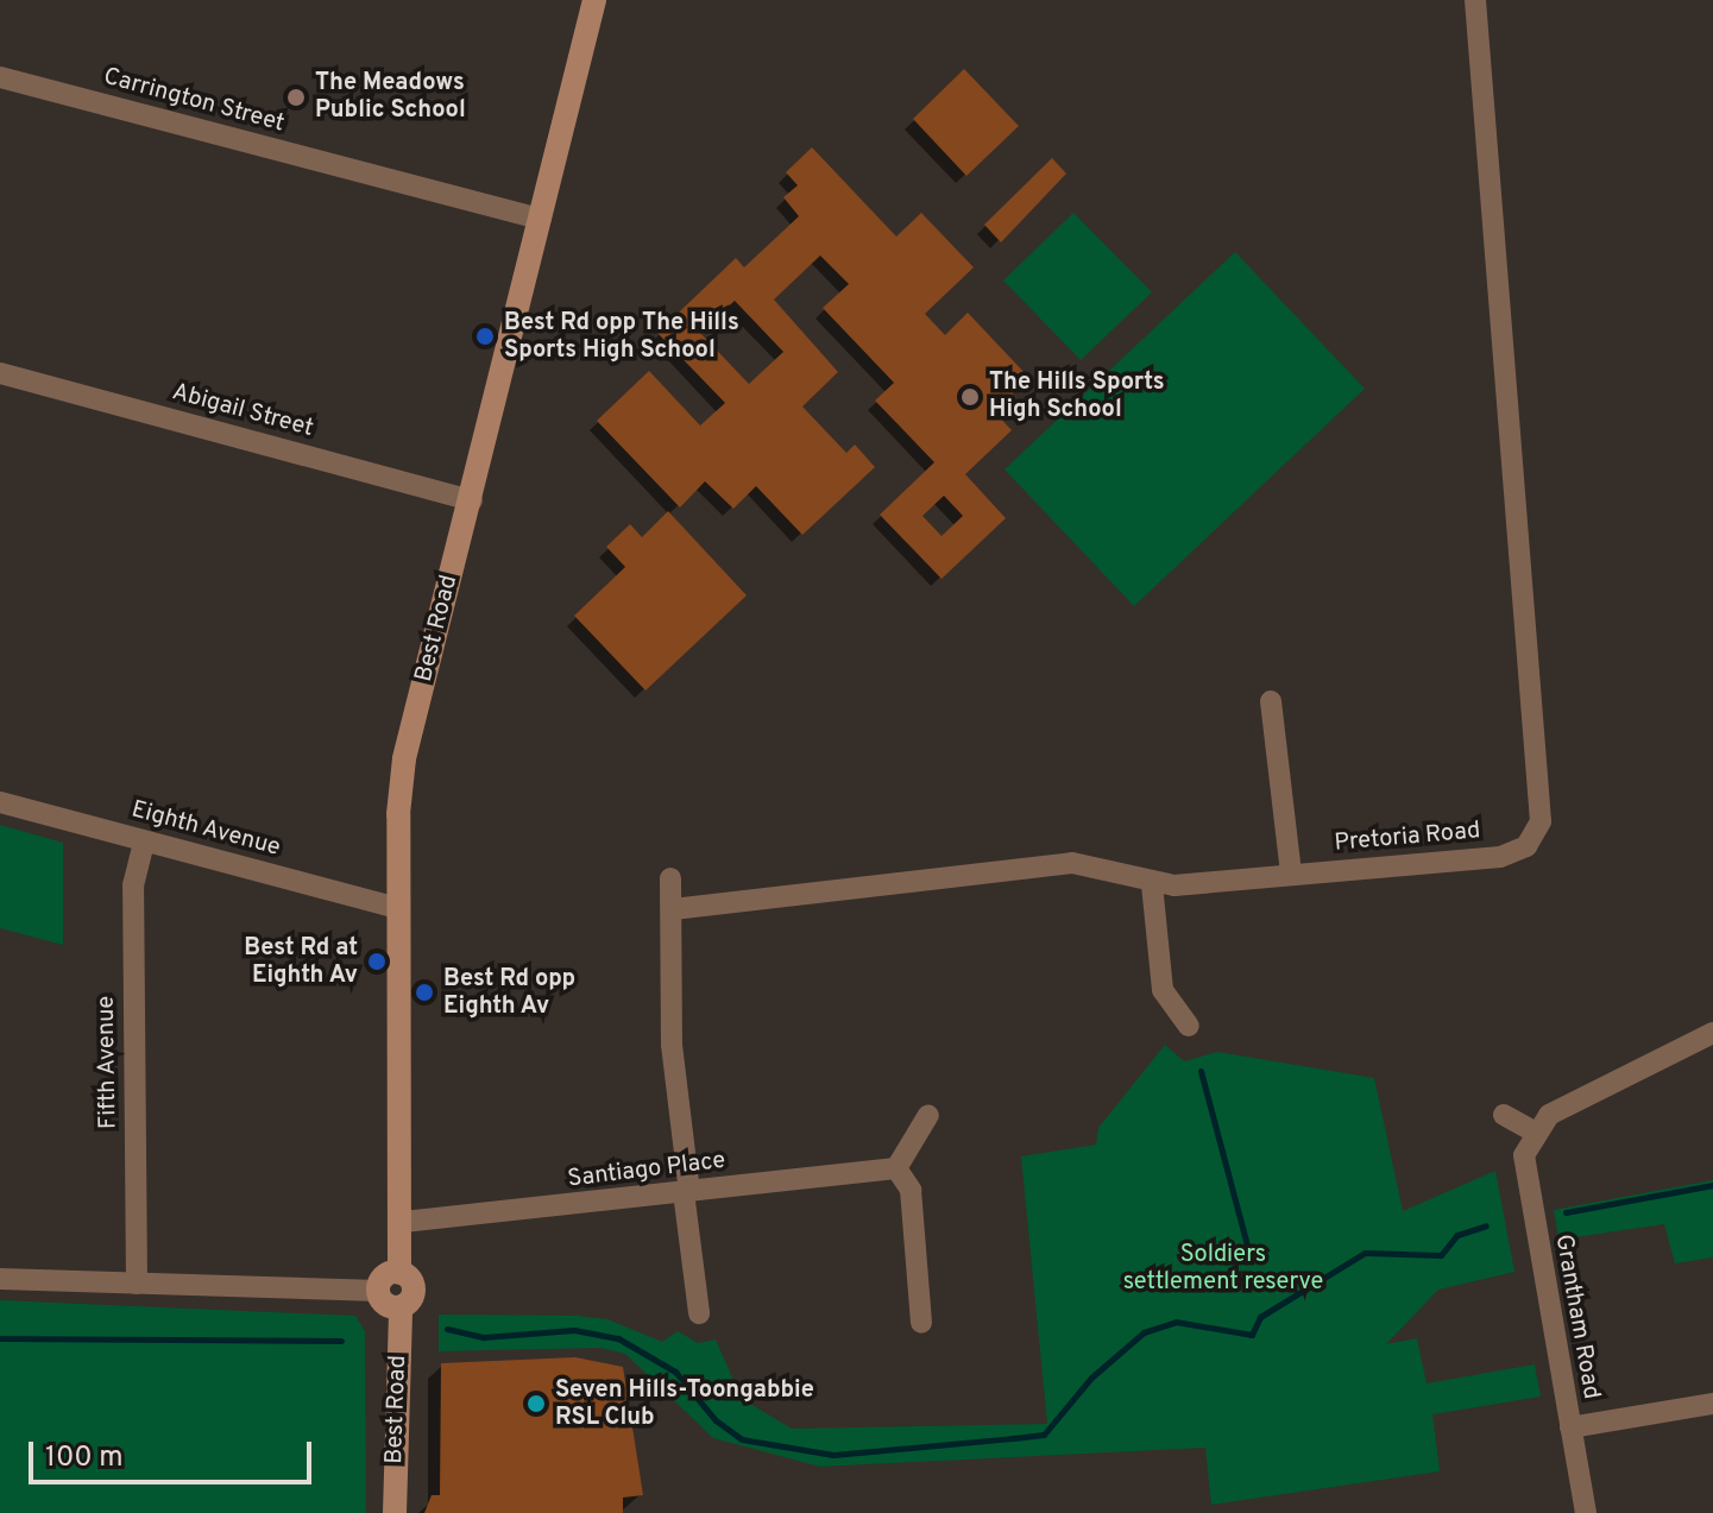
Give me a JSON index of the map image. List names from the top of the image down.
{
  "streets": {
    "main road": ["Best Road"],
    "street": [
      "Carrington Street",
      "Abigail Street",
      "Eighth Avenue",
      "Pretoria Road",
      "Fifth Avenue",
      "Santiago Place",
      "Grantham Road"
    ]
  },
  "crossings": [
    ["Carrington Street", "Best Road"],
    ["Abigail Street", "Best Road"],
    ["Best Road", "Eighth Avenue"],
    ["Best Road", "Santiago Place"],
    ["Eighth Avenue", "Fifth Avenue"]
  ],
  "parks": ["Soldiers settlement reserve"],
  "places": [
    "The Meadows Public School",
    "Best Rd opp The Hills Sports High School",
    "The Hills Sports High School",
    "Best Rd at Eighth Av",
    "Best Rd opp Eighth Av",
    "Seven Hills-Toongabbie RSL Club"
  ],
  "scale_bar": "100 m"
}
